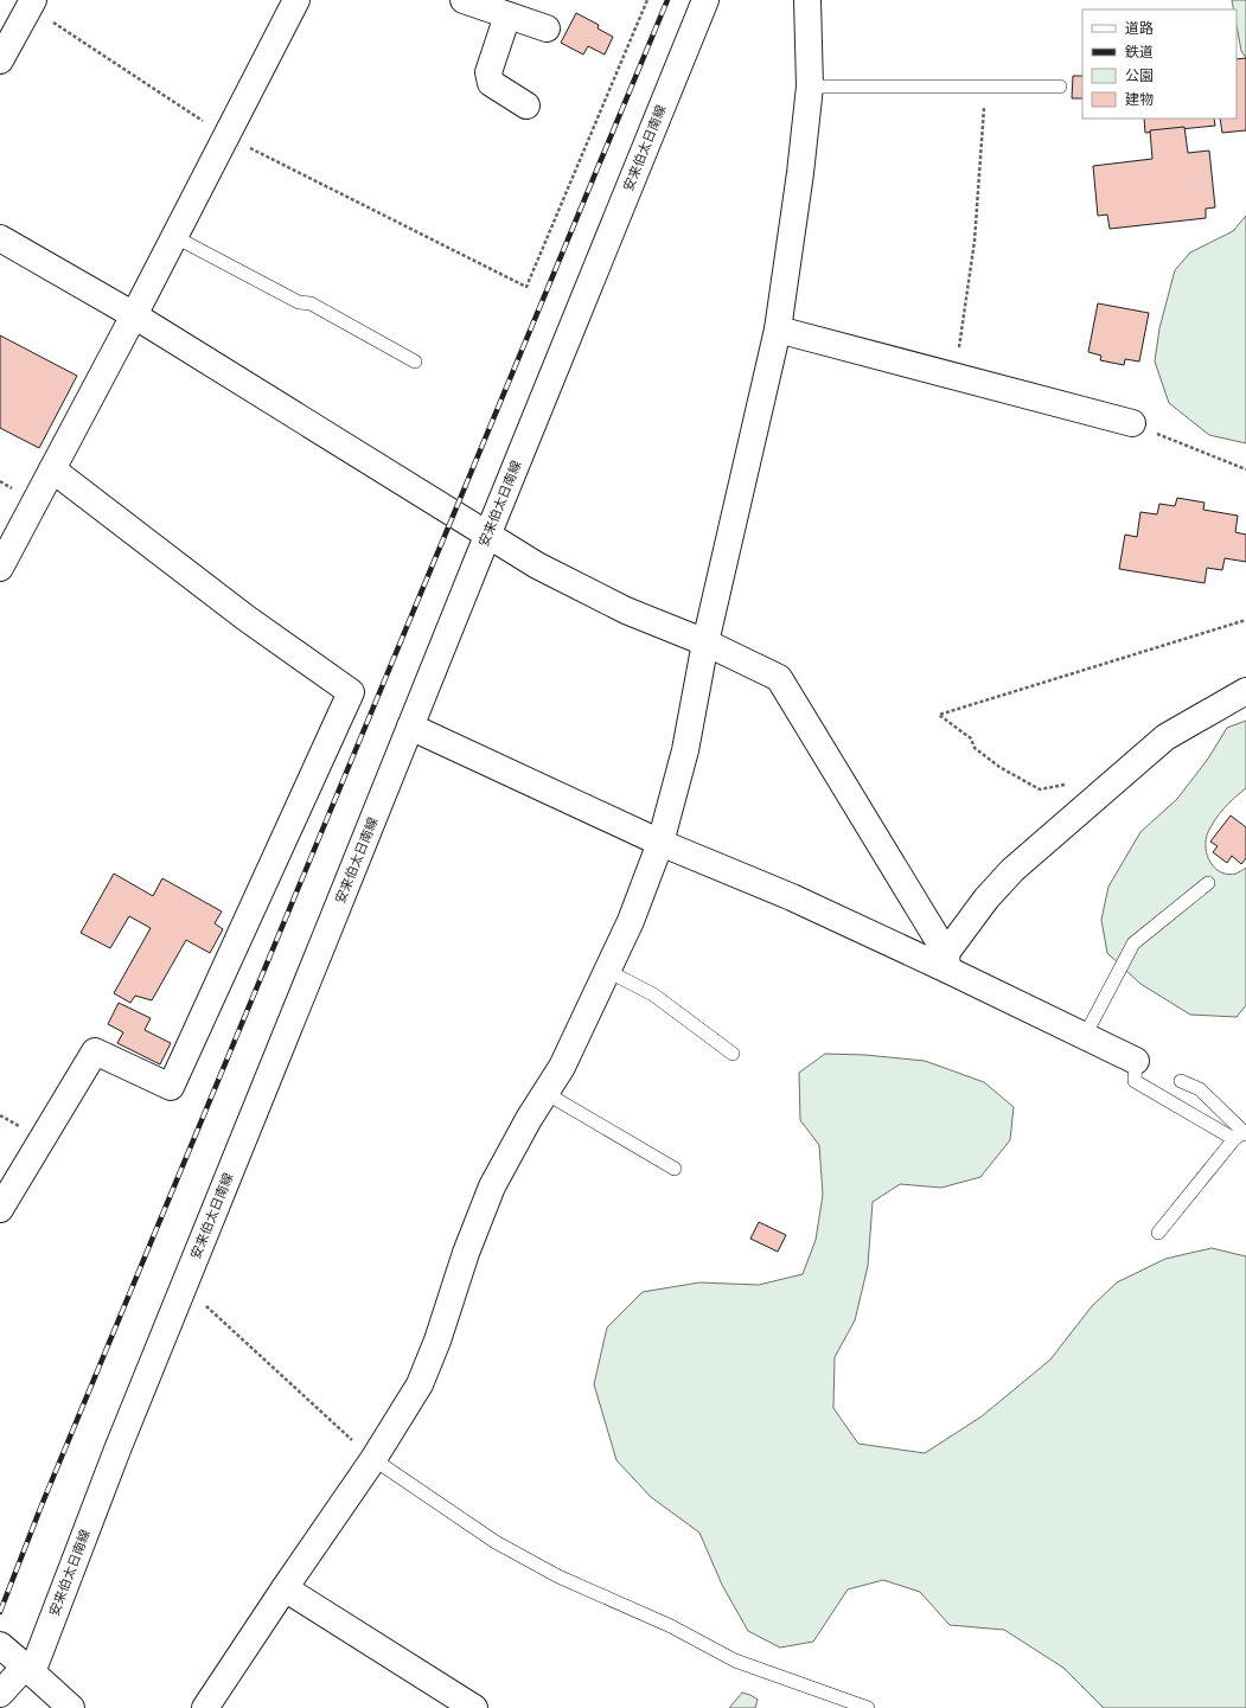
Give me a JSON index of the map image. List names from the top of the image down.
{
  "streets": {
    "street": ["安来伯太日南線"]
  },
  "legend": [
    "道路",
    "鉄道",
    "公園",
    "建物"
  ]
}
